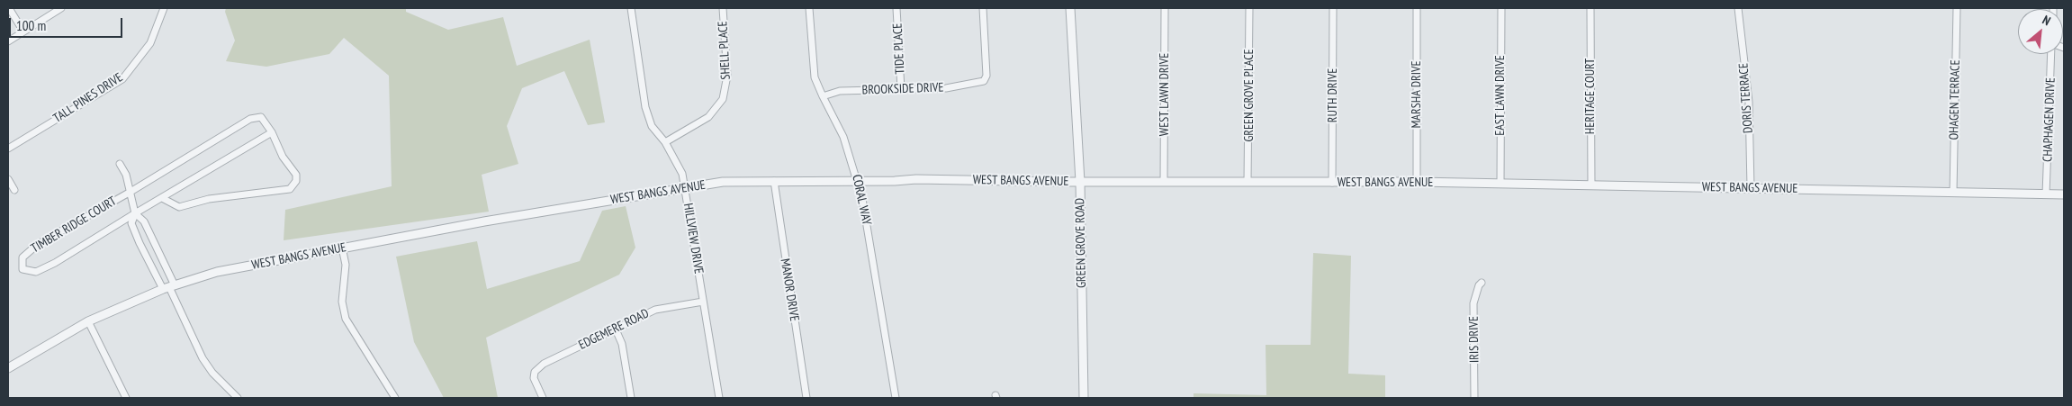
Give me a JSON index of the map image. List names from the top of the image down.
{
  "streets": {
    "street": [
      "TIDE PLACE",
      "SHELL PLACE",
      "BROOKSIDE DRIVE",
      "WEST LAWN DRIVE",
      "MARSHA DRIVE",
      "GREEN GROVE PLACE",
      "RUTH DRIVE",
      "EAST LAWN DRIVE",
      "HERITAGE COURT",
      "TALL PINES DRIVE",
      "DORIS TERRACE",
      "OHAGEN TERRACE",
      "CHAPHAGEN DRIVE",
      "WEST BANGS AVENUE",
      "CORAL WAY",
      "TIMBER RIDGE COURT",
      "HILLVIEW DRIVE",
      "GREEN GROVE ROAD",
      "MANOR DRIVE",
      "EDGEMERE ROAD",
      "IRIS DRIVE"
    ]
  },
  "crossings": [
    ["TIDE PLACE", "BROOKSIDE DRIVE"],
    ["SHELL PLACE", "HILLVIEW DRIVE"],
    ["BROOKSIDE DRIVE", "CORAL WAY"],
    ["WEST LAWN DRIVE", "WEST BANGS AVENUE"],
    ["MARSHA DRIVE", "WEST BANGS AVENUE"],
    ["GREEN GROVE PLACE", "WEST BANGS AVENUE"],
    ["RUTH DRIVE", "WEST BANGS AVENUE"],
    ["EAST LAWN DRIVE", "WEST BANGS AVENUE"],
    ["HERITAGE COURT", "WEST BANGS AVENUE"],
    ["DORIS TERRACE", "WEST BANGS AVENUE"],
    ["OHAGEN TERRACE", "WEST BANGS AVENUE"],
    ["CHAPHAGEN DRIVE", "WEST BANGS AVENUE"],
    ["WEST BANGS AVENUE", "CORAL WAY"],
    ["WEST BANGS AVENUE", "TIMBER RIDGE COURT"],
    ["WEST BANGS AVENUE", "HILLVIEW DRIVE"],
    ["WEST BANGS AVENUE", "GREEN GROVE ROAD"],
    ["WEST BANGS AVENUE", "MANOR DRIVE"],
    ["HILLVIEW DRIVE", "EDGEMERE ROAD"]
  ],
  "scale_bar": "100 m",
  "north": "top right"
}
